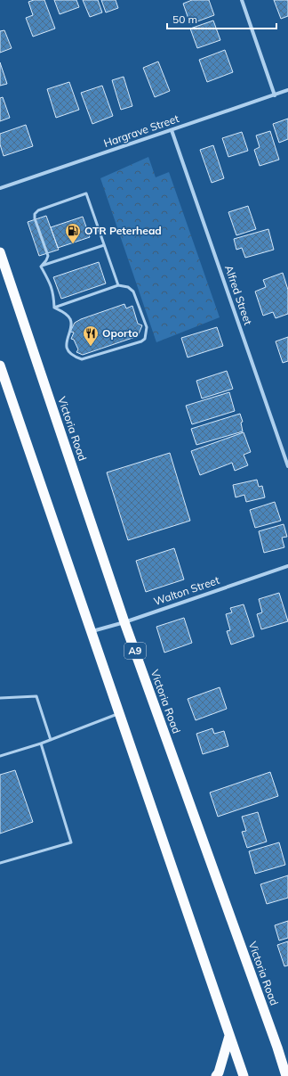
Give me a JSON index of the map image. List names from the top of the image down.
{
  "streets": {
    "highway": ["Victoria Road", "A9"],
    "street": ["Hargrave Street", "Alfred Street", "Walton Street"]
  },
  "crossings": [
    ["Hargrave Street", "Alfred Street"],
    ["Victoria Road", "Walton Street"]
  ],
  "places": {
    "fuel station": ["OTR Peterhead"],
    "restaurant": ["Oporto"]
  },
  "scale_bar": "50 m"
}
